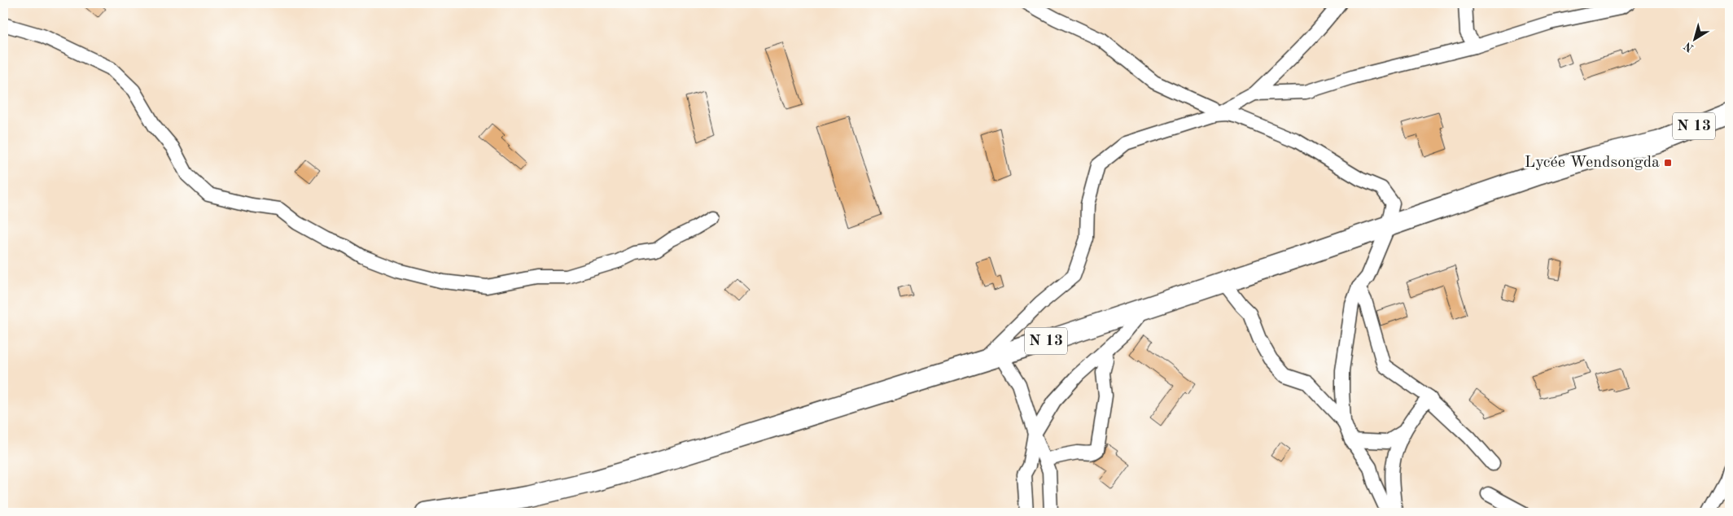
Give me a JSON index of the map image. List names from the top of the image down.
{
  "streets": {
    "main road": ["N 13"]
  },
  "places": {
    "transit": ["Lycée Wendsongda"]
  },
  "north": "bottom left"
}
